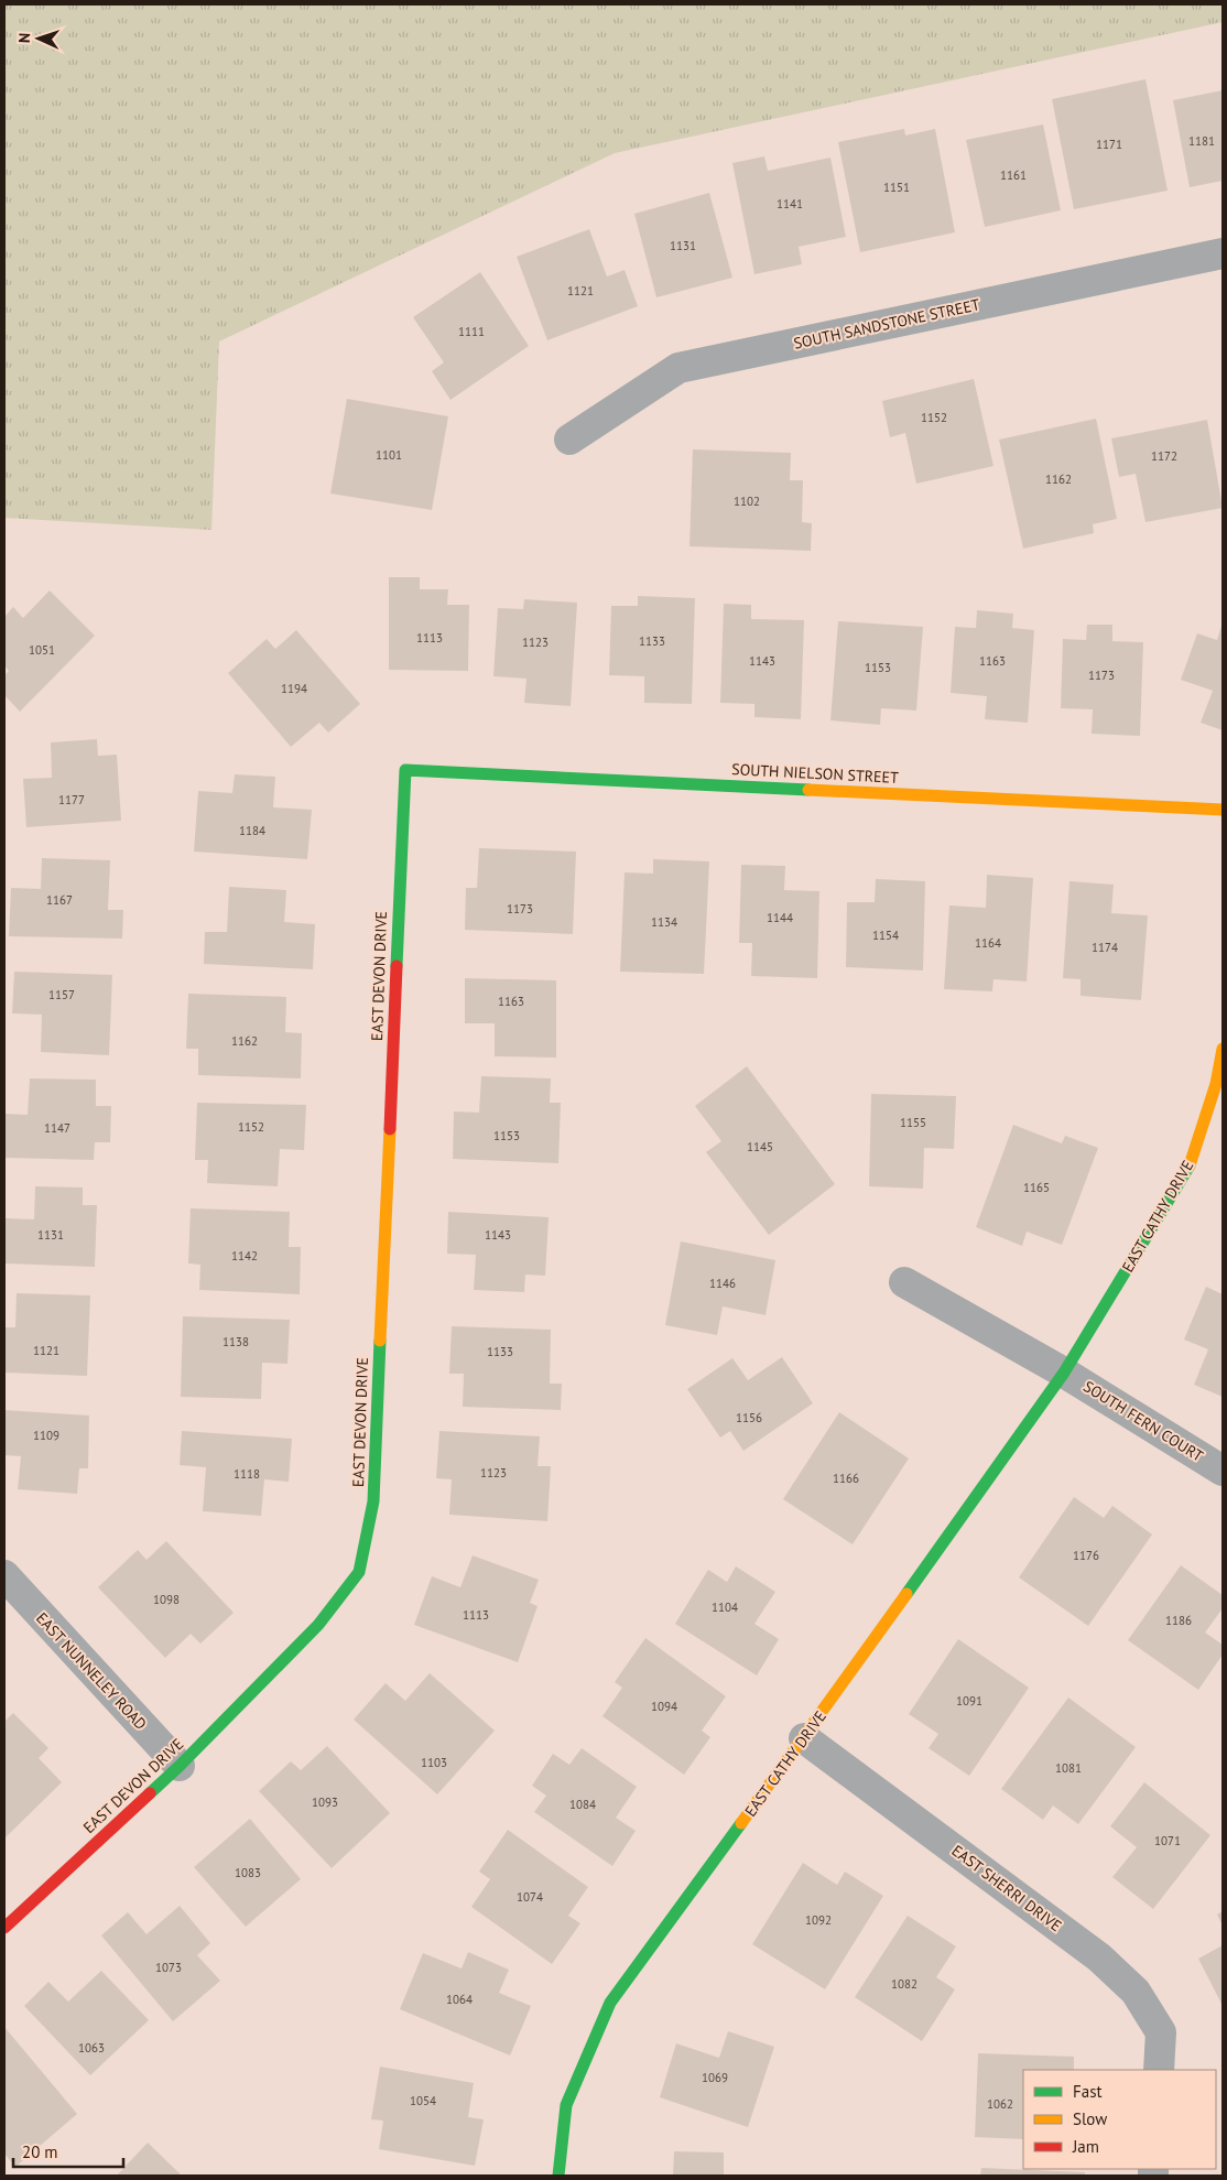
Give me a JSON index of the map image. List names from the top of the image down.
{
  "streets": {
    "street": [
      "SOUTH SANDSTONE STREET",
      "SOUTH NIELSON STREET",
      "EAST DEVON DRIVE",
      "EAST CATHY DRIVE",
      "SOUTH FERN COURT",
      "EAST NUNNELEY ROAD",
      "EAST SHERRI DRIVE"
    ]
  },
  "crossings": [
    ["SOUTH NIELSON STREET", "EAST DEVON DRIVE"],
    ["EAST DEVON DRIVE", "EAST NUNNELEY ROAD"],
    ["EAST CATHY DRIVE", "SOUTH FERN COURT"],
    ["EAST CATHY DRIVE", "EAST SHERRI DRIVE"]
  ],
  "house_numbers": [
    "1181",
    "1171",
    "1161",
    "1151",
    "1141",
    "1131",
    "1121",
    "1111",
    "1152",
    "1101",
    "1172",
    "1162",
    "1102",
    "1113",
    "1133",
    "1123",
    "1051",
    "1143",
    "1163",
    "1153",
    "1173",
    "1194",
    "1177",
    "1184",
    "1167",
    "1173",
    "1144",
    "1134",
    "1154",
    "1164",
    "1174",
    "1157",
    "1163",
    "1162",
    "1155",
    "1152",
    "1147",
    "1153",
    "1145",
    "1165",
    "1131",
    "1143",
    "1142",
    "1146",
    "1138",
    "1121",
    "1133",
    "1156",
    "1109",
    "1123",
    "1118",
    "1166",
    "1176",
    "1098",
    "1104",
    "1113",
    "1186",
    "1091",
    "1094",
    "1103",
    "1081",
    "1093",
    "1084",
    "1071",
    "1083",
    "1074",
    "1092",
    "1073",
    "1082",
    "1064",
    "1063",
    "1069",
    "1054",
    "1062"
  ],
  "legend": ["Fast", "Slow", "Jam"],
  "scale_bar": "20 m",
  "north": "left"
}
